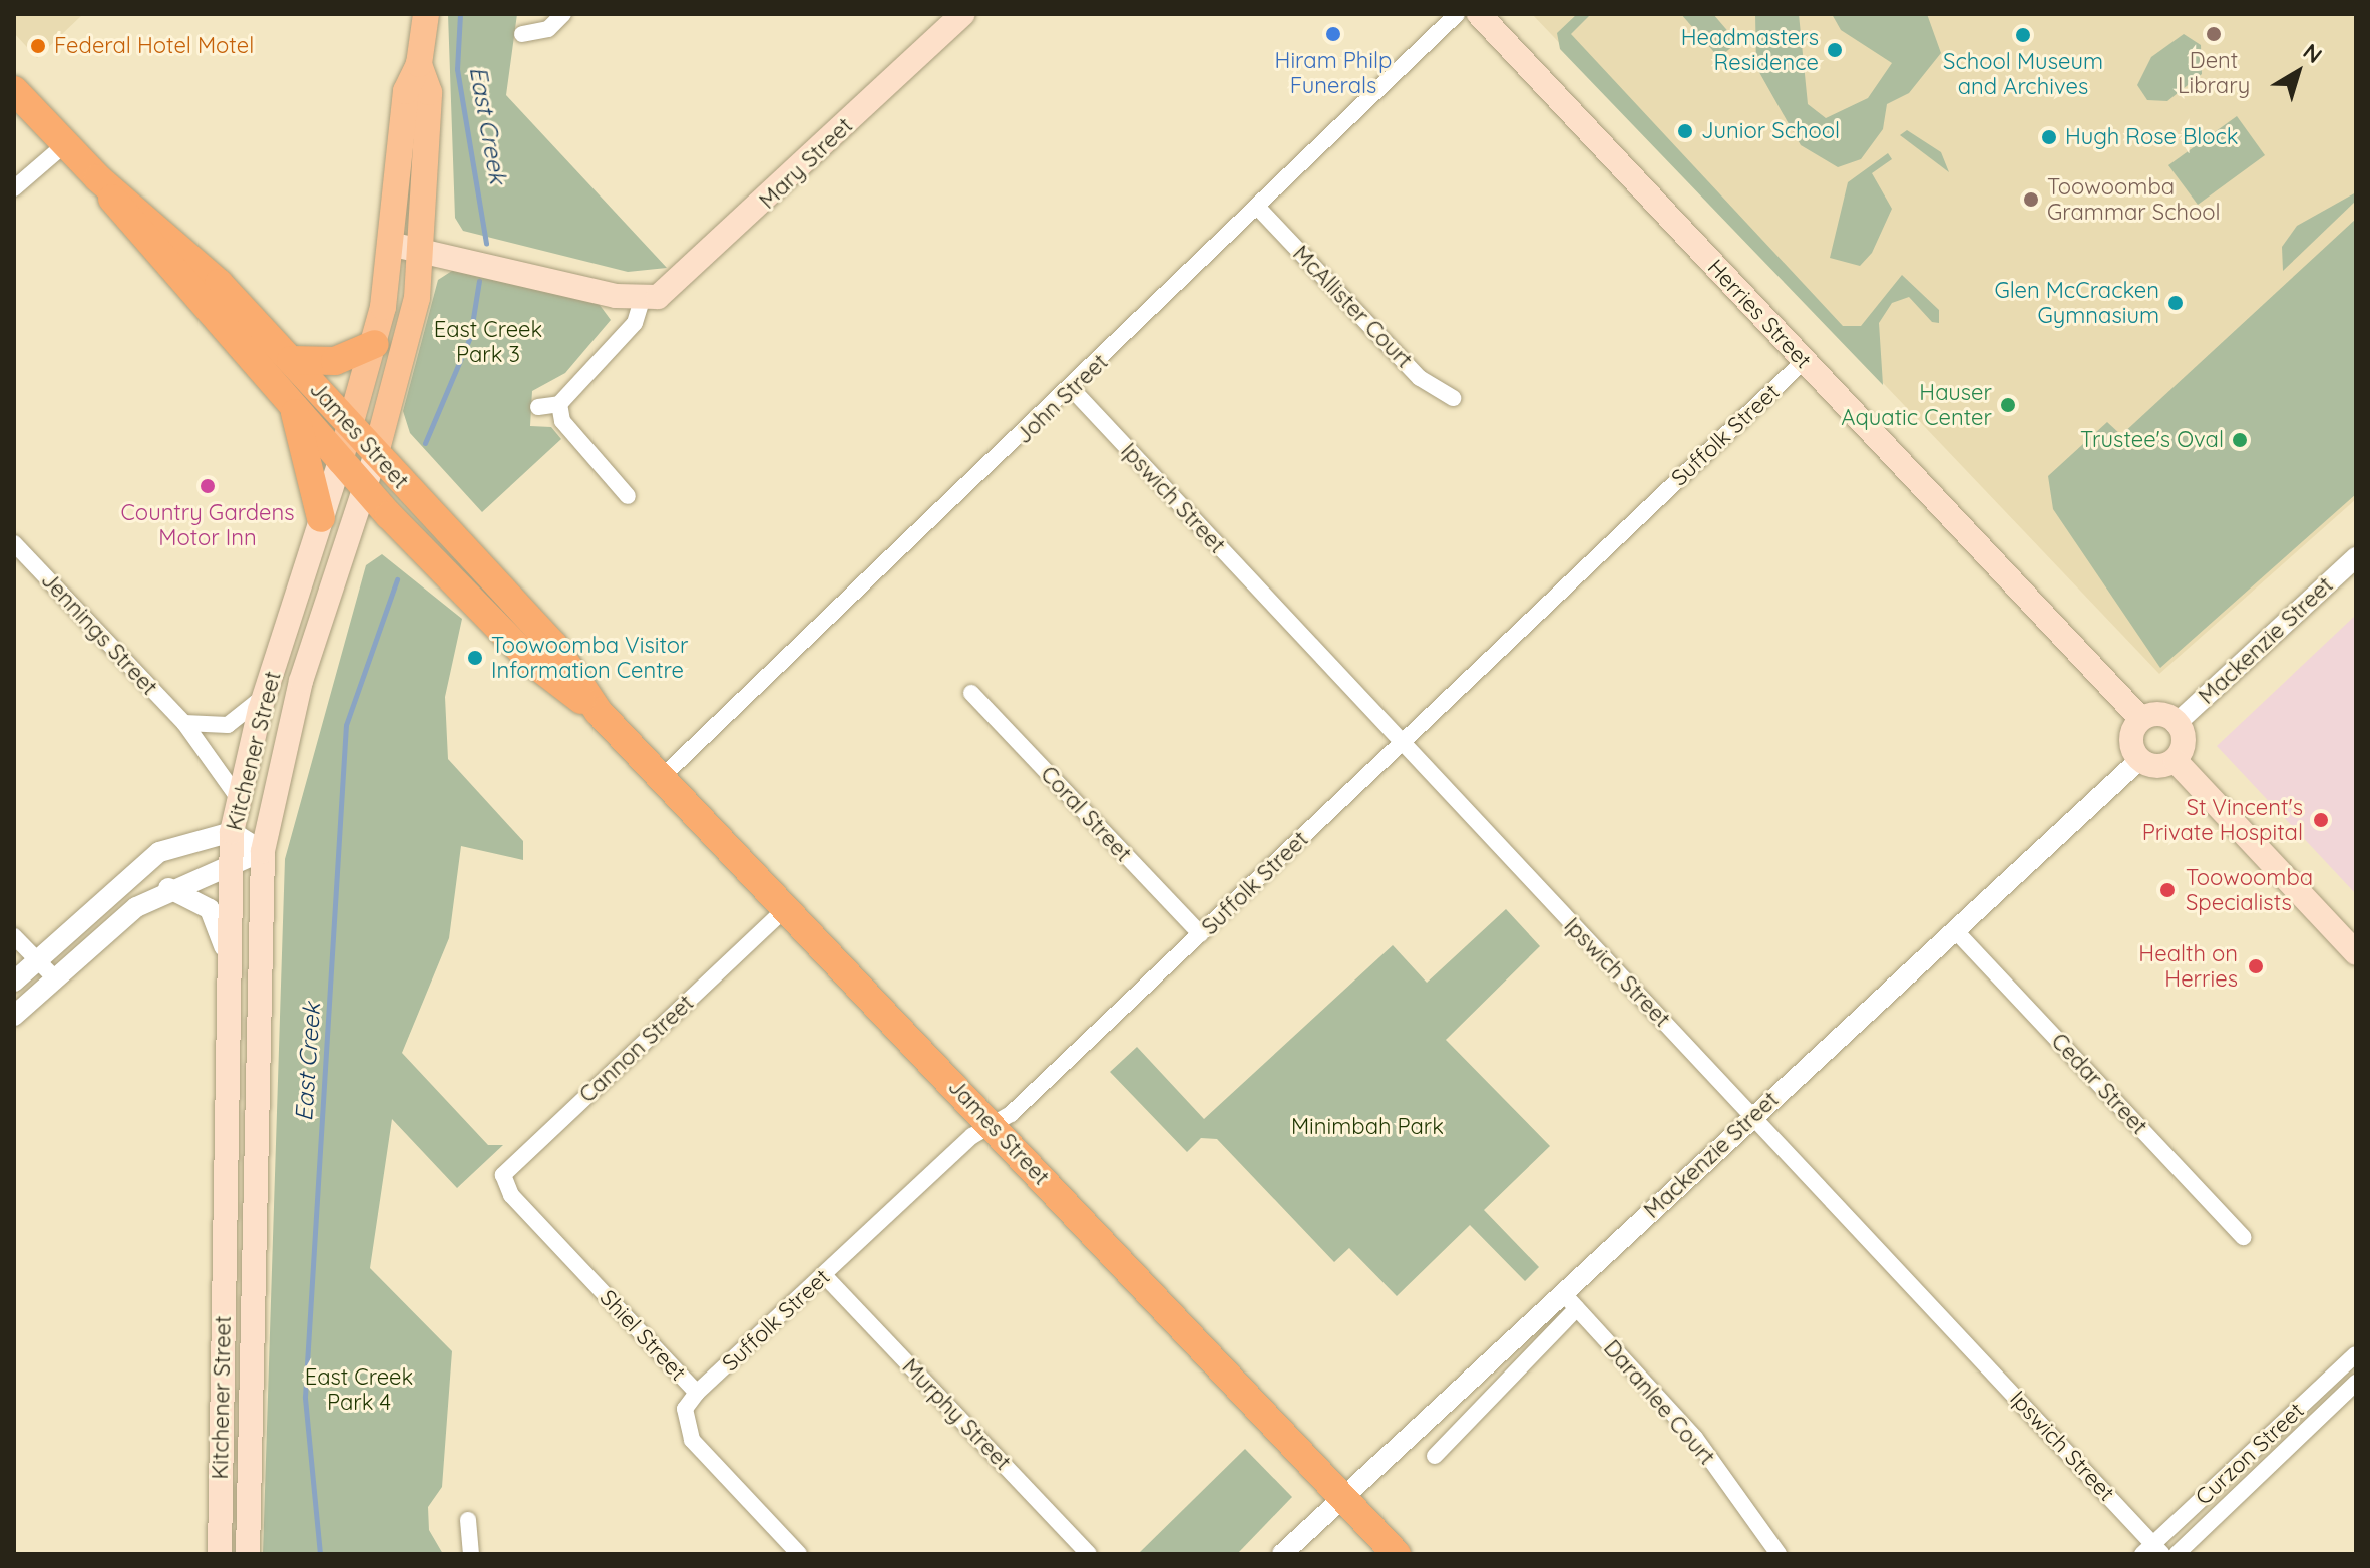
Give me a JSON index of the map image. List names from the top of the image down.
{
  "streets": {
    "highway": ["James Street"],
    "main road": ["Mary Street", "Herries Street", "Kitchener Street"],
    "street": [
      "McAllister Court",
      "John Street",
      "Suffolk Street",
      "Ipswich Street",
      "Jennings Street",
      "Mackenzie Street",
      "Coral Street",
      "Cannon Street",
      "Cedar Street",
      "Shiel Street",
      "Daranlee Court",
      "Murphy Street",
      "Curzon Street"
    ]
  },
  "crossings": [
    ["McAllister Court", "John Street"],
    ["Herries Street", "Suffolk Street"],
    ["Herries Street", "Mackenzie Street"],
    ["John Street", "James Street"],
    ["John Street", "Ipswich Street"],
    ["James Street", "Suffolk Street"],
    ["James Street", "Mackenzie Street"],
    ["James Street", "Kitchener Street"],
    ["James Street", "Cannon Street"],
    ["Suffolk Street", "Ipswich Street"],
    ["Suffolk Street", "Coral Street"],
    ["Suffolk Street", "Shiel Street"],
    ["Suffolk Street", "Murphy Street"],
    ["Ipswich Street", "Mackenzie Street"],
    ["Ipswich Street", "Curzon Street"],
    ["Jennings Street", "Kitchener Street"],
    ["Mackenzie Street", "Cedar Street"],
    ["Mackenzie Street", "Daranlee Court"],
    ["Cannon Street", "Shiel Street"]
  ],
  "water": ["East Creek"],
  "parks": ["East Creek Park 3", "Minimbah Park", "East Creek Park 4"],
  "places": [
    "Hiram Philp Funerals",
    "Dent Library",
    "School Museum and Archives",
    "Federal Hotel Motel",
    "Headmasters Residence",
    "Junior School",
    "Hugh Rose Block",
    "Toowoomba Grammar School",
    "Glen McCracken Gymnasium",
    "Hauser Aquatic Center",
    "Trustee's Oval",
    "Country Gardens Motor Inn",
    "Toowoomba Visitor Information Centre",
    "St Vincent's Private Hospital",
    "Toowoomba Specialists",
    "Health on Herries"
  ],
  "north": "top right"
}
